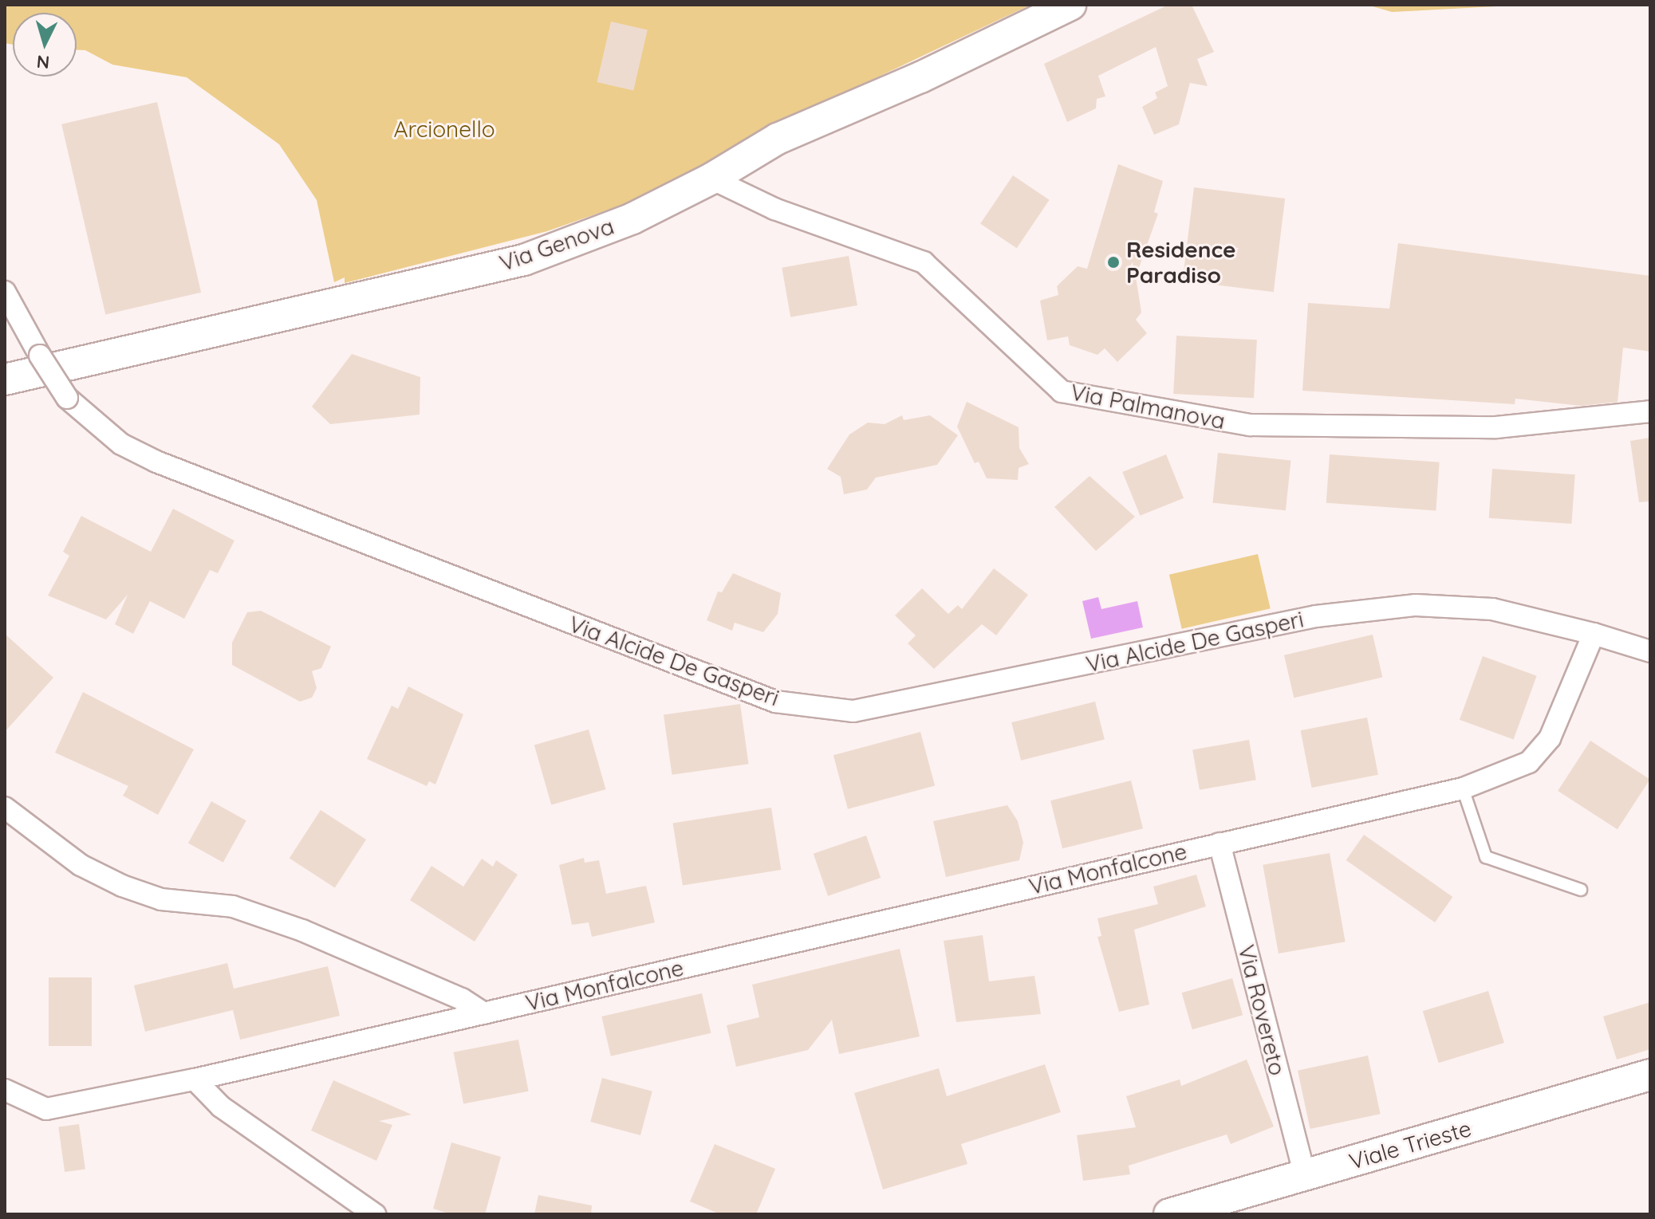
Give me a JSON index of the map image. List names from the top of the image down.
{
  "streets": {
    "main road": ["Via Genova", "Viale Trieste"],
    "street": [
      "Via Palmanova",
      "Via Alcide De Gasperi",
      "Via Monfalcone",
      "Via Rovereto"
    ]
  },
  "crossings": [
    ["Via Genova", "Via Palmanova"],
    ["Via Alcide De Gasperi", "Via Monfalcone"],
    ["Via Monfalcone", "Via Rovereto"],
    ["Via Rovereto", "Viale Trieste"]
  ],
  "parks": ["Arcionello"],
  "places": ["Residence Paradiso"],
  "north": "bottom"
}
